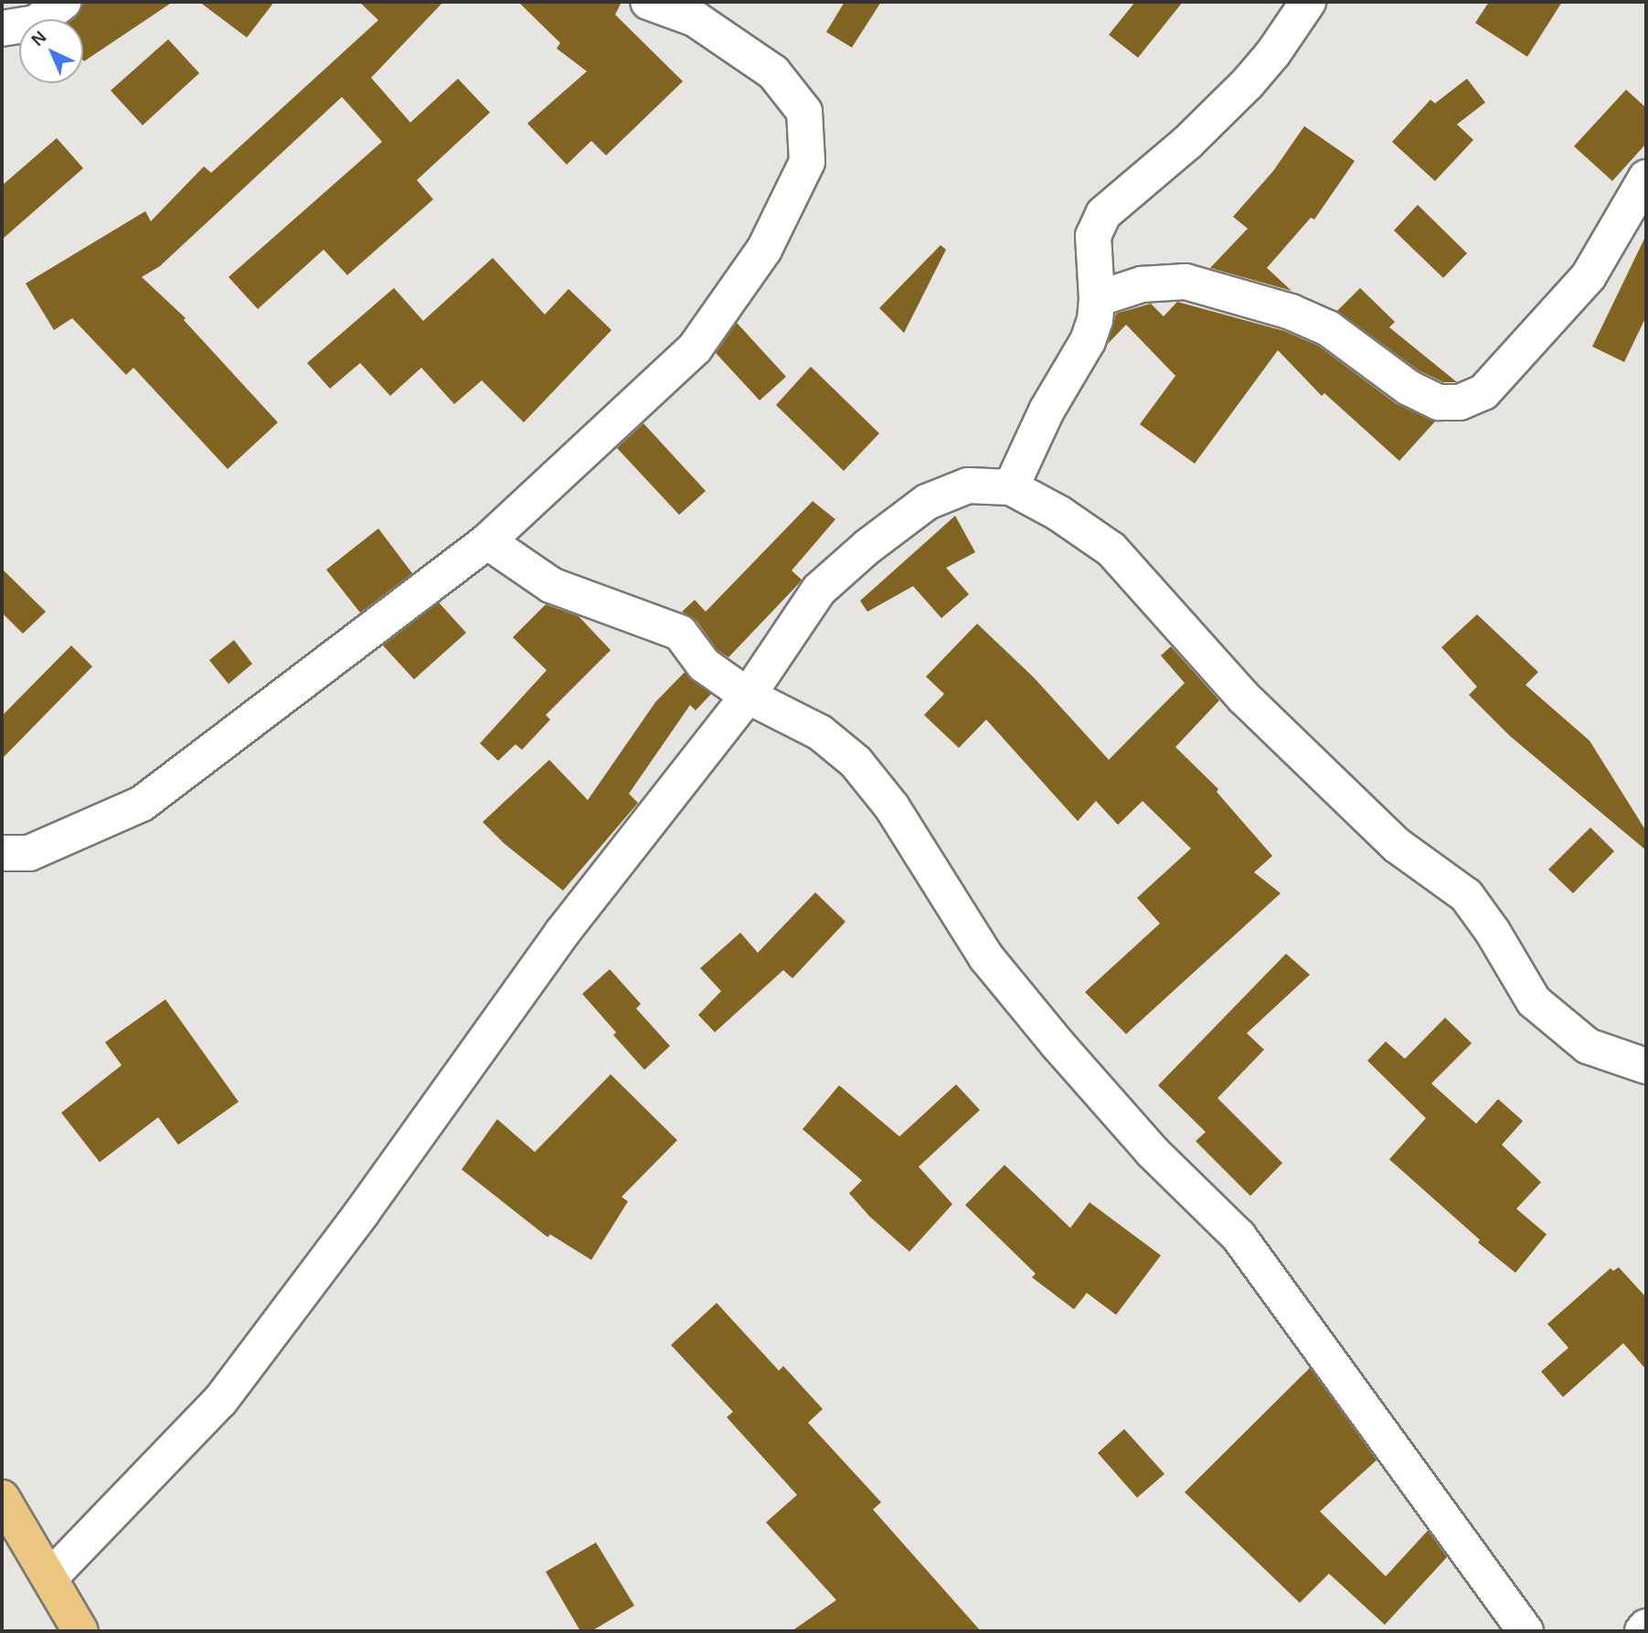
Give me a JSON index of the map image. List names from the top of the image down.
{
  "north": "top left"
}
